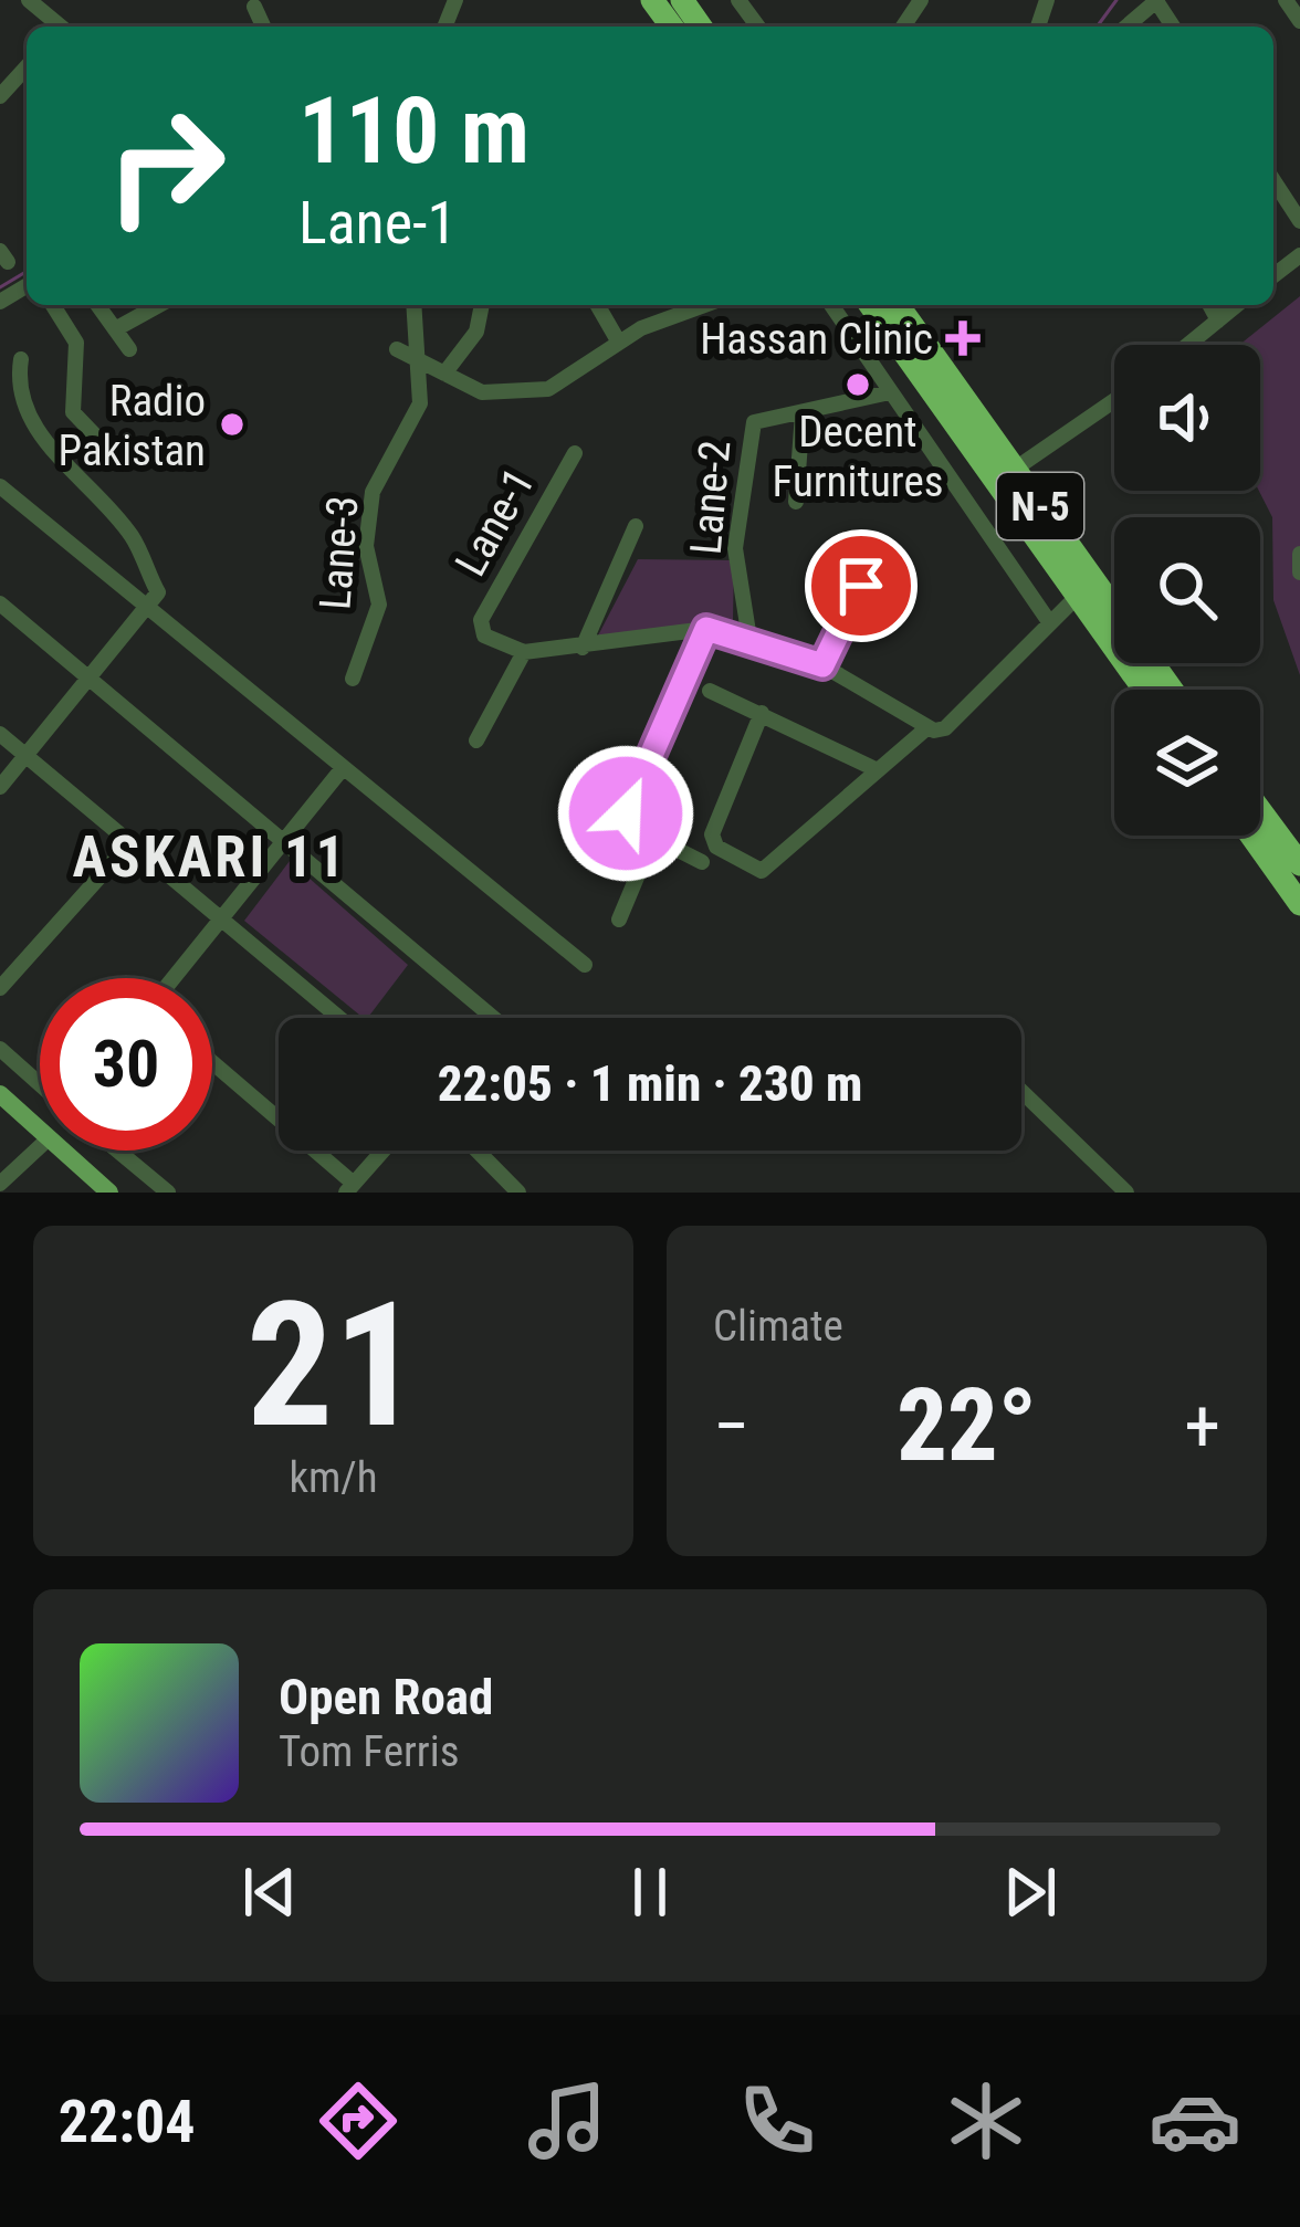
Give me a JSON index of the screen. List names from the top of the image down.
{
  "streets": {
    "highway": ["N-5"],
    "street": ["Lane-2", "Lane-1", "Lane-3"]
  },
  "districts": ["ASKARI 11"],
  "places": {
    "health": ["Hassan Clinic"],
    "other": ["Decent Furnitures", "Radio Pakistan"]
  },
  "page": {
    "turn": ["110 m", "Lane-1"],
    "limit": "30",
    "trip": "22:05 · 1 min · 230 m",
    "tile": [
      ["21", "km/h"],
      "Climate"
    ],
    "heat": ["−", "22°", "+"],
    "song": ["Open Road", "Tom Ferris"],
    "tabs": "22:04"
  }
}
